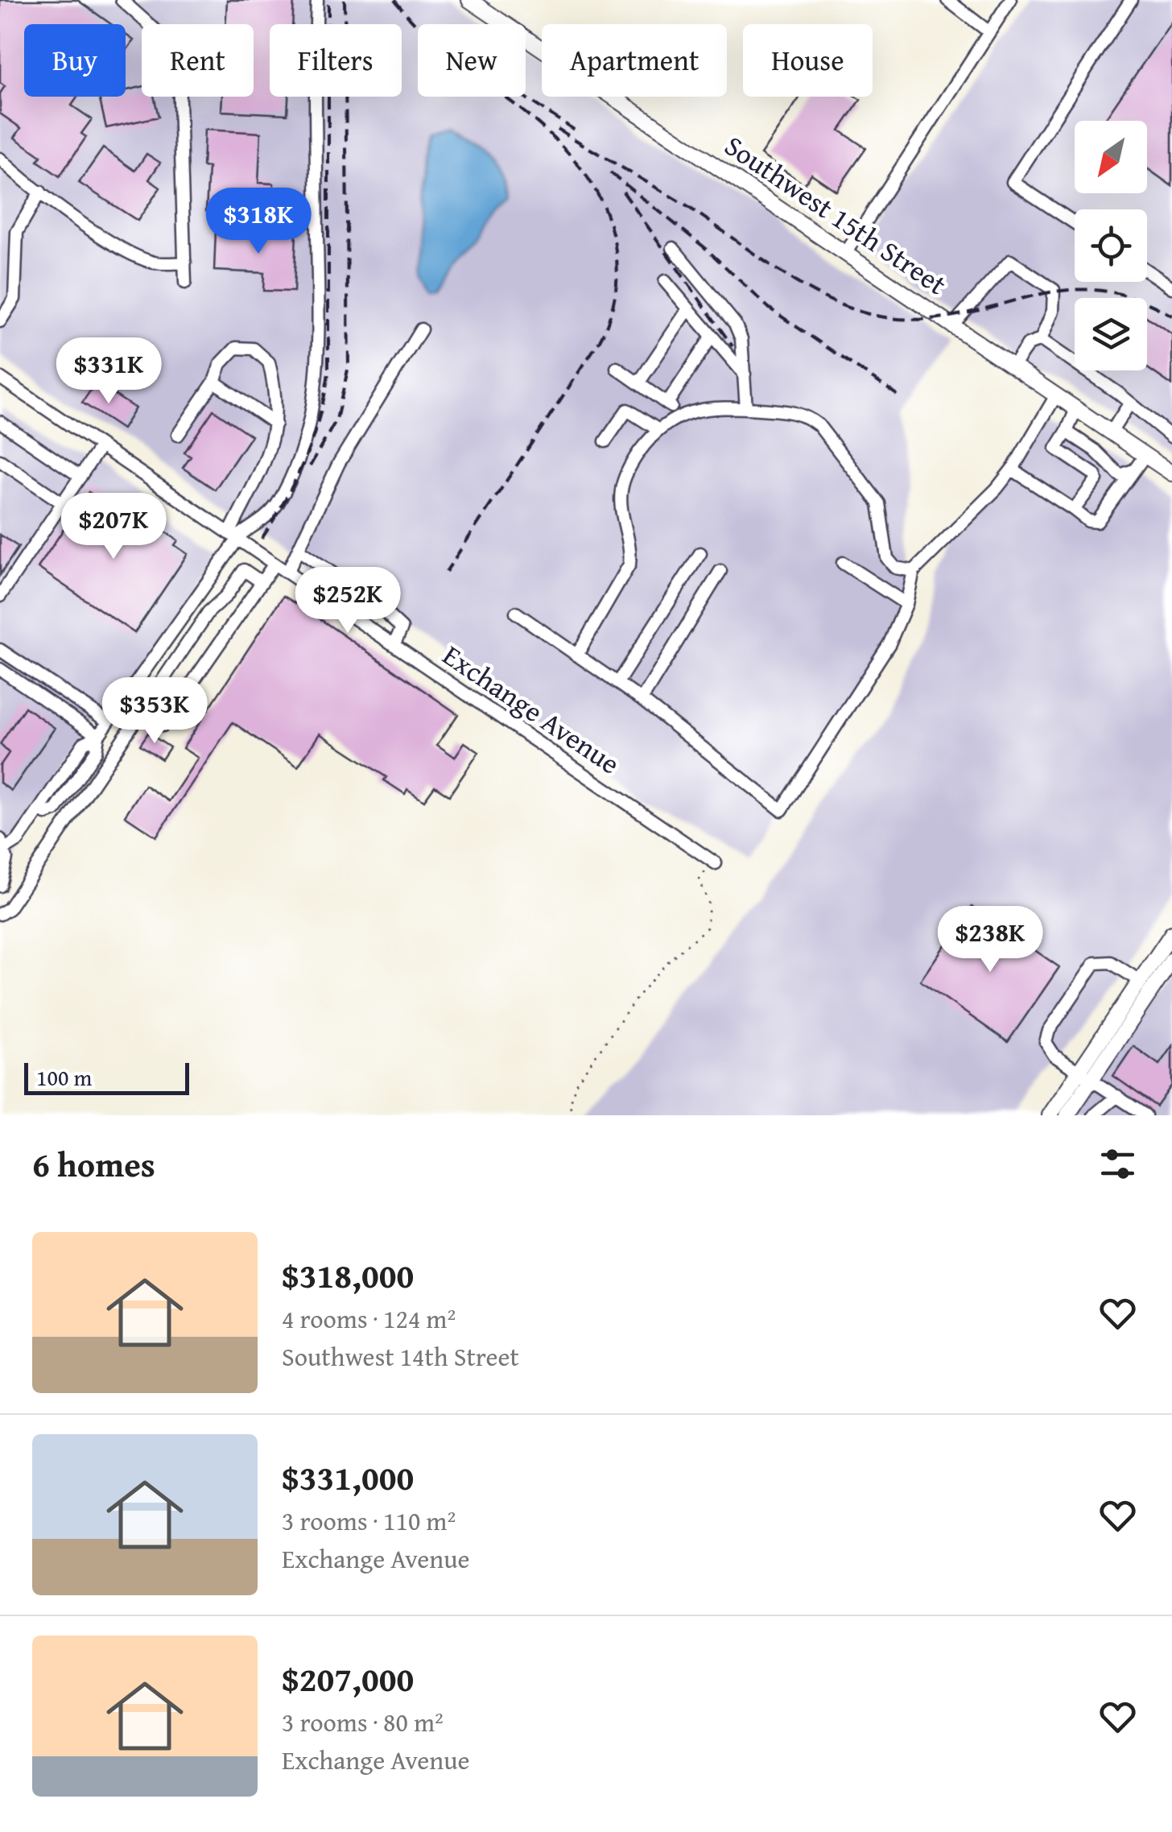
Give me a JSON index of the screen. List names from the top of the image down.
{
  "streets": {
    "main road": ["Southwest 15th Street"],
    "street": ["Exchange Avenue"]
  },
  "scale_bar": "100 m",
  "north": "bottom left",
  "page": {
    "chip": [
      "Buy",
      "Rent",
      "Filters",
      "New",
      "Apartment",
      "House"
    ],
    "price": [
      "$318K",
      "$331K",
      "$207K",
      "$252K",
      "$353K",
      "$238K"
    ],
    "scale": "100 m",
    "heading": "6 homes",
    "list": [
      {
        "name": "$318,000",
        "note": "4 rooms · 124 m² · Southwest 14th Street"
      },
      {
        "name": "$331,000",
        "note": "3 rooms · 110 m² · Exchange Avenue"
      },
      {
        "name": "$207,000",
        "note": "3 rooms · 80 m² · Exchange Avenue"
      }
    ]
  }
}
